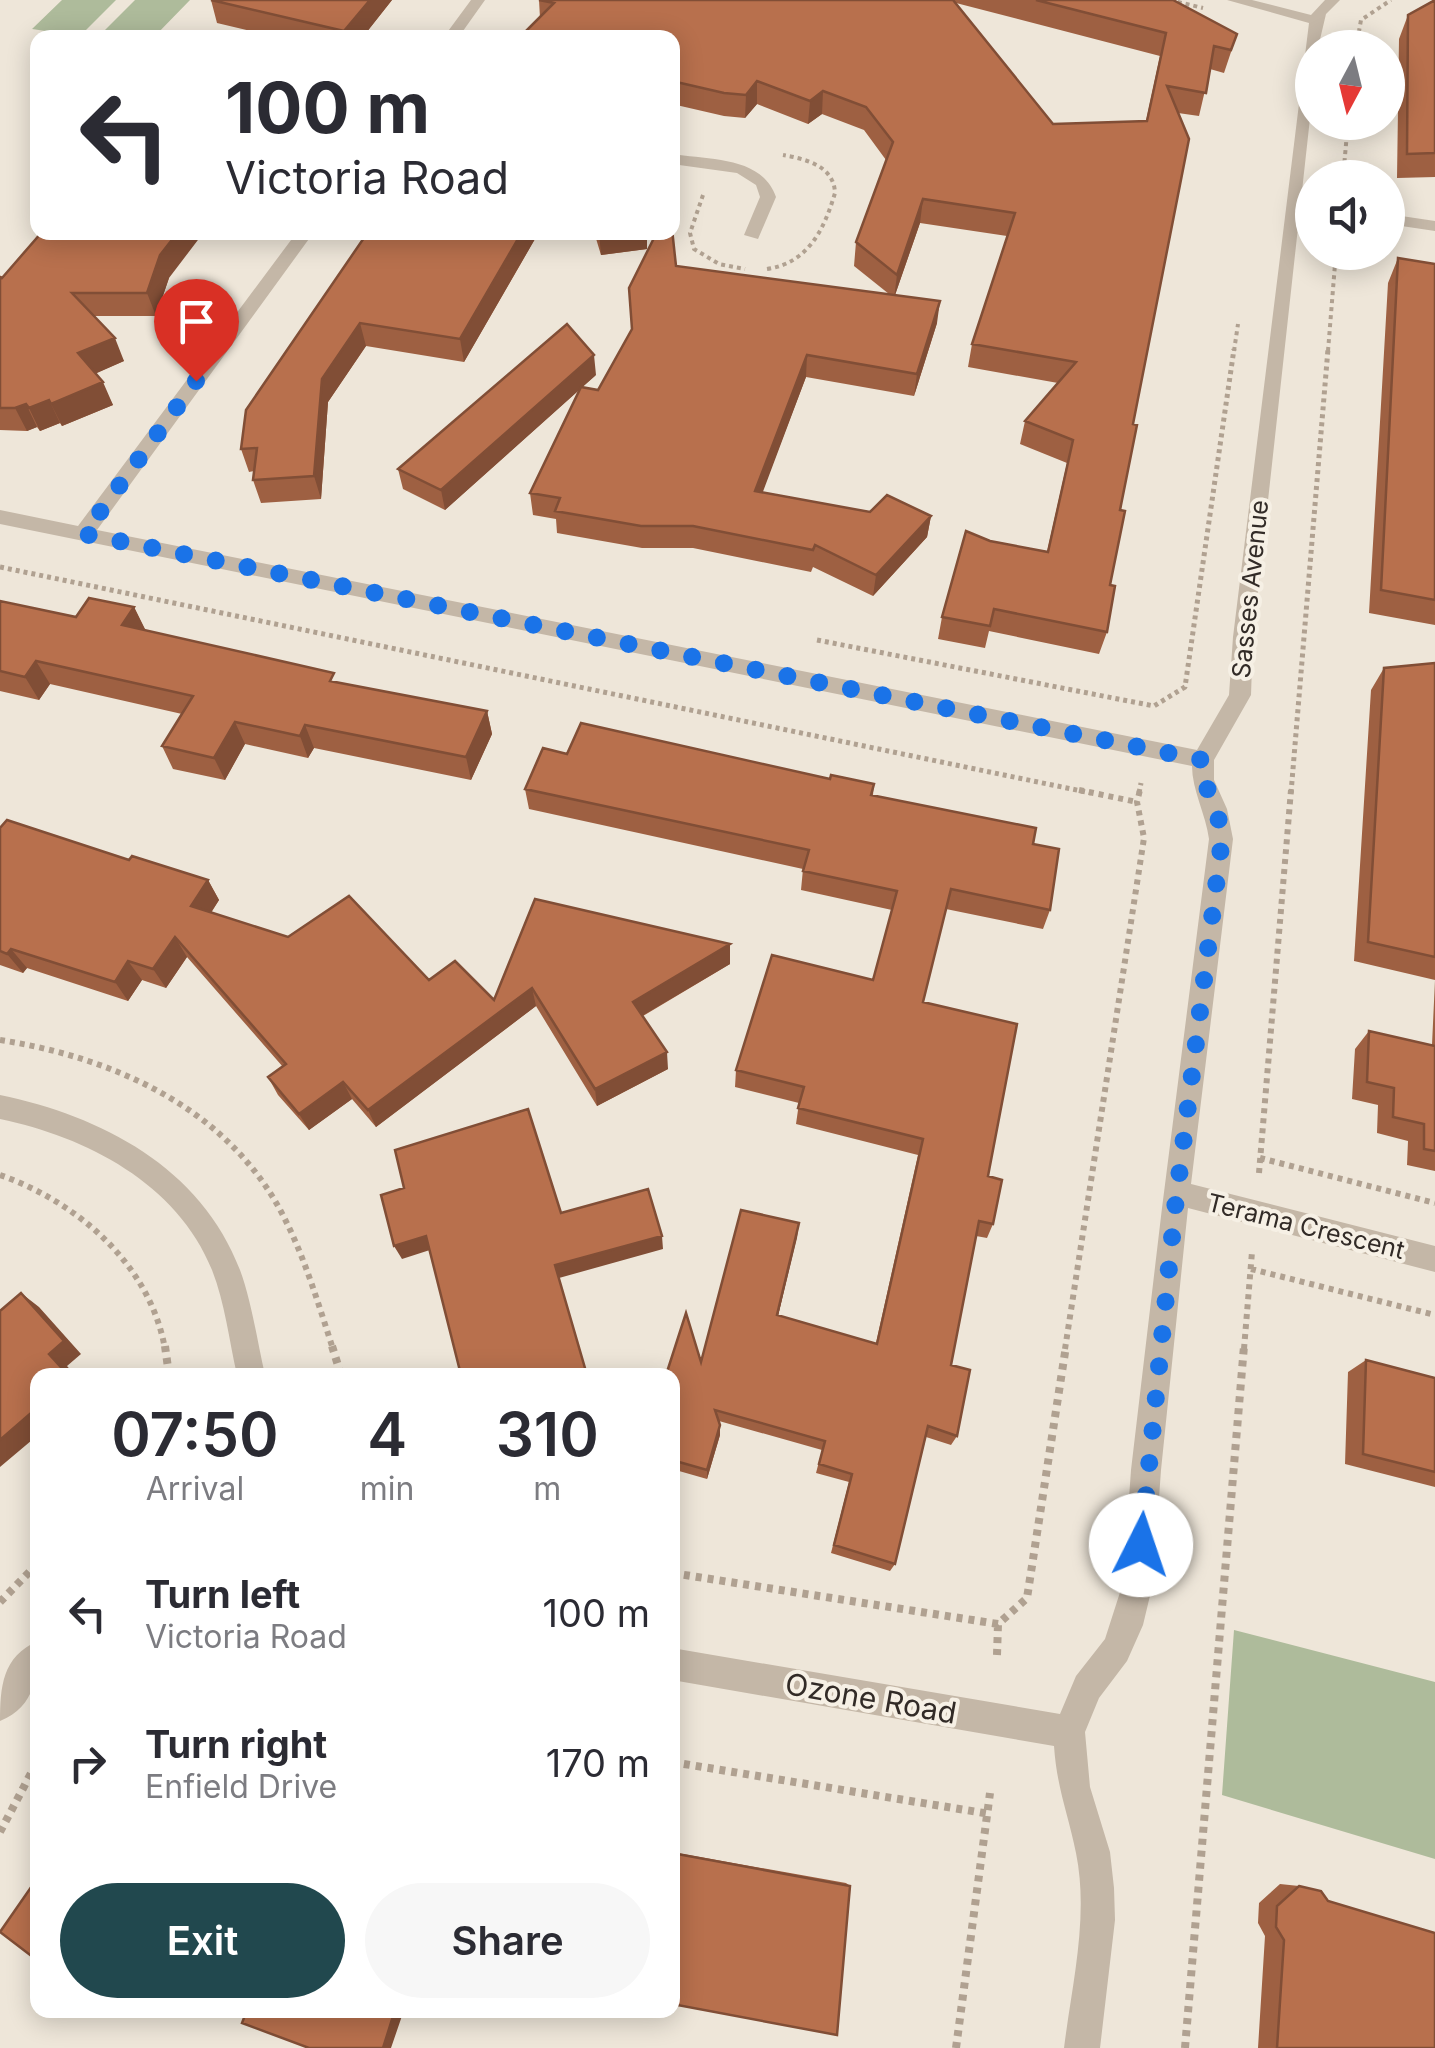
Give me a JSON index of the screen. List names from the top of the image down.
{
  "streets": {
    "street": ["Sasses Avenue", "Terama Crescent", "Ozone Road"]
  },
  "north": "bottom",
  "page": {
    "turn": ["100 m", "Victoria Road"],
    "eta": [
      "07:50",
      "Arrival",
      "4",
      "min",
      "310",
      "m"
    ],
    "list": [
      {
        "name": "Turn left",
        "note": "Victoria Road",
        "value": "100 m"
      },
      {
        "name": "Turn right",
        "note": "Enfield Drive",
        "value": "170 m"
      }
    ],
    "buttons": ["Exit", "Share"]
  }
}
